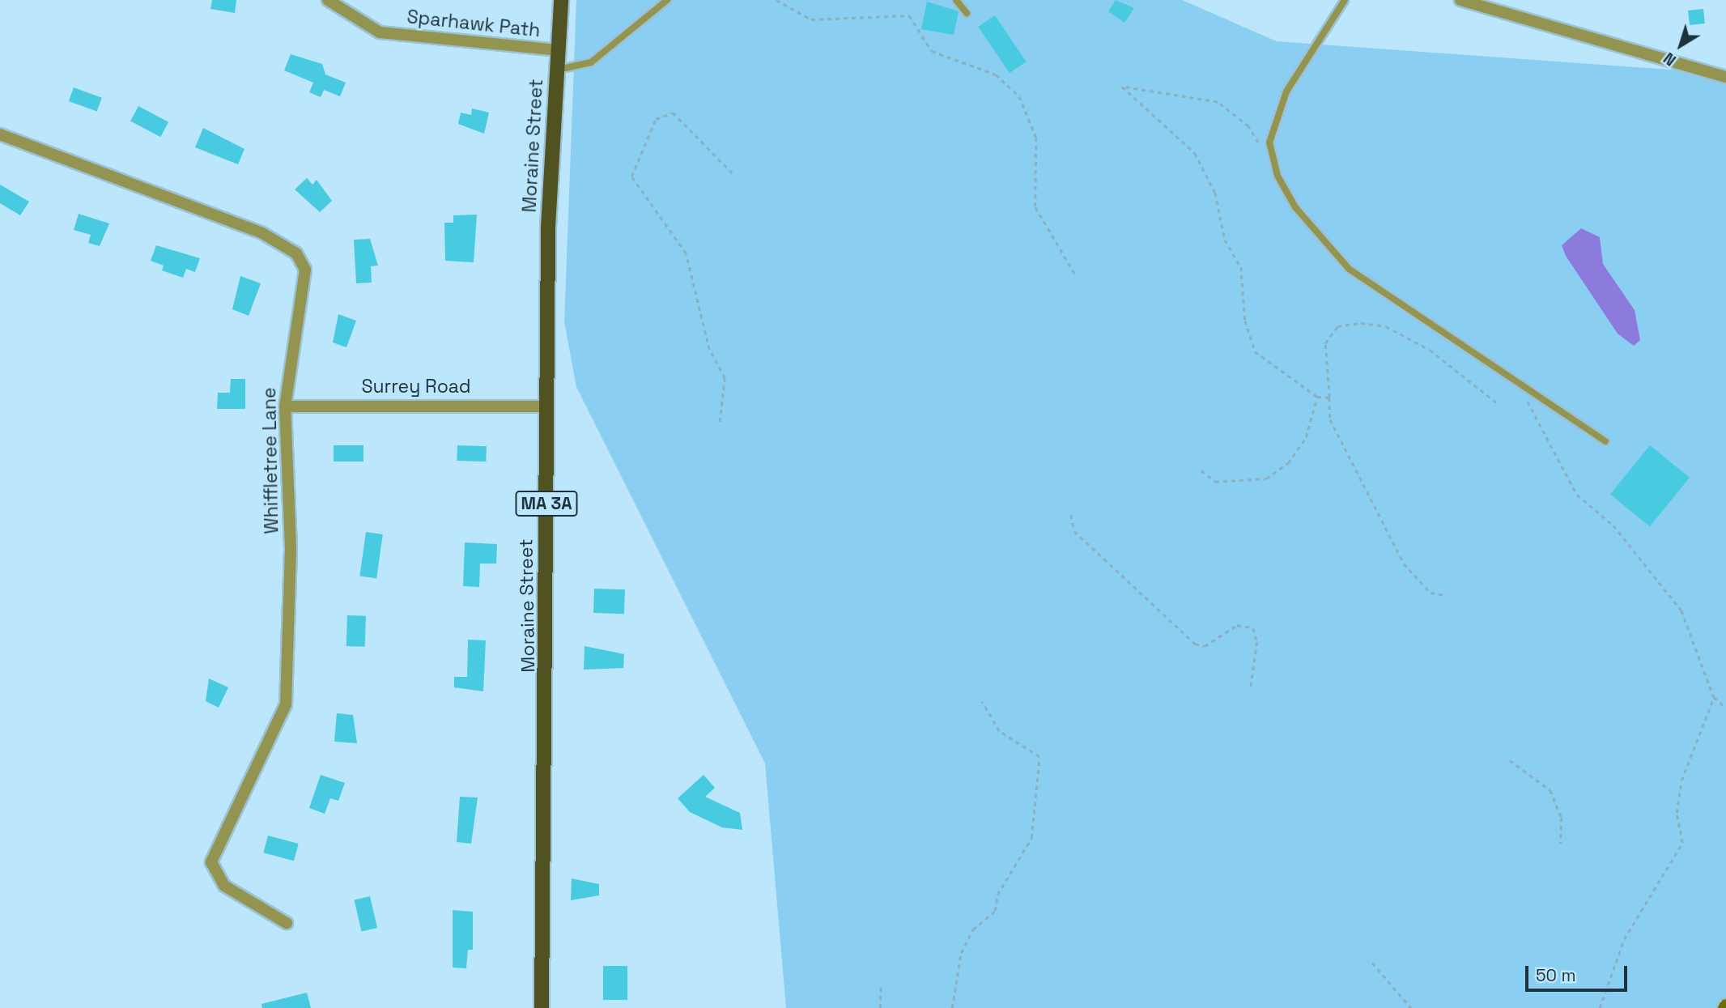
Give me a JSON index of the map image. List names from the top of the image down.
{
  "streets": {
    "main road": ["Moraine Street", "MA 3A"],
    "street": ["Sparhawk Path", "Surrey Road", "Whiffletree Lane"]
  },
  "crossings": [
    ["Sparhawk Path", "Moraine Street"],
    ["Moraine Street", "Surrey Road"],
    ["Surrey Road", "Whiffletree Lane"]
  ],
  "scale_bar": "50 m",
  "north": "bottom left"
}
